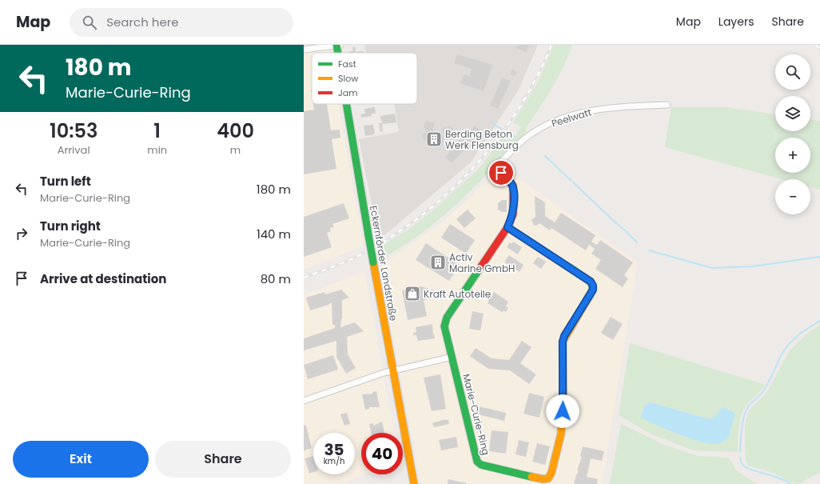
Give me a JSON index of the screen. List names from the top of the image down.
{
  "streets": {
    "street": ["Peelwatt", "Eckernförder Landstraße", "Marie-Curie-Ring"]
  },
  "crossings": [
    ["Peelwatt", "Marie-Curie-Ring"]
  ],
  "places": {
    "building": ["Berding Beton Werk Flensburg", "Activ Marine GmbH"],
    "shop": ["Kraft Autoteile"]
  },
  "legend": ["Fast", "Slow", "Jam"],
  "page": {
    "header": "Map",
    "search": "Search here",
    "nav": ["Map", "Layers", "Share"],
    "turn": ["180 m", "Marie-Curie-Ring"],
    "map_buttons": ["+", "−"],
    "eta": [
      "10:53",
      "Arrival",
      "1",
      "min",
      "400",
      "m"
    ],
    "list": [
      {
        "name": "Turn left",
        "note": "Marie-Curie-Ring",
        "value": "180 m"
      },
      {
        "name": "Turn right",
        "note": "Marie-Curie-Ring",
        "value": "140 m"
      },
      {
        "name": "Arrive at destination",
        "value": "80 m"
      }
    ],
    "speed": "35 km/h",
    "limit": "40",
    "buttons": ["Exit", "Share"]
  }
}
